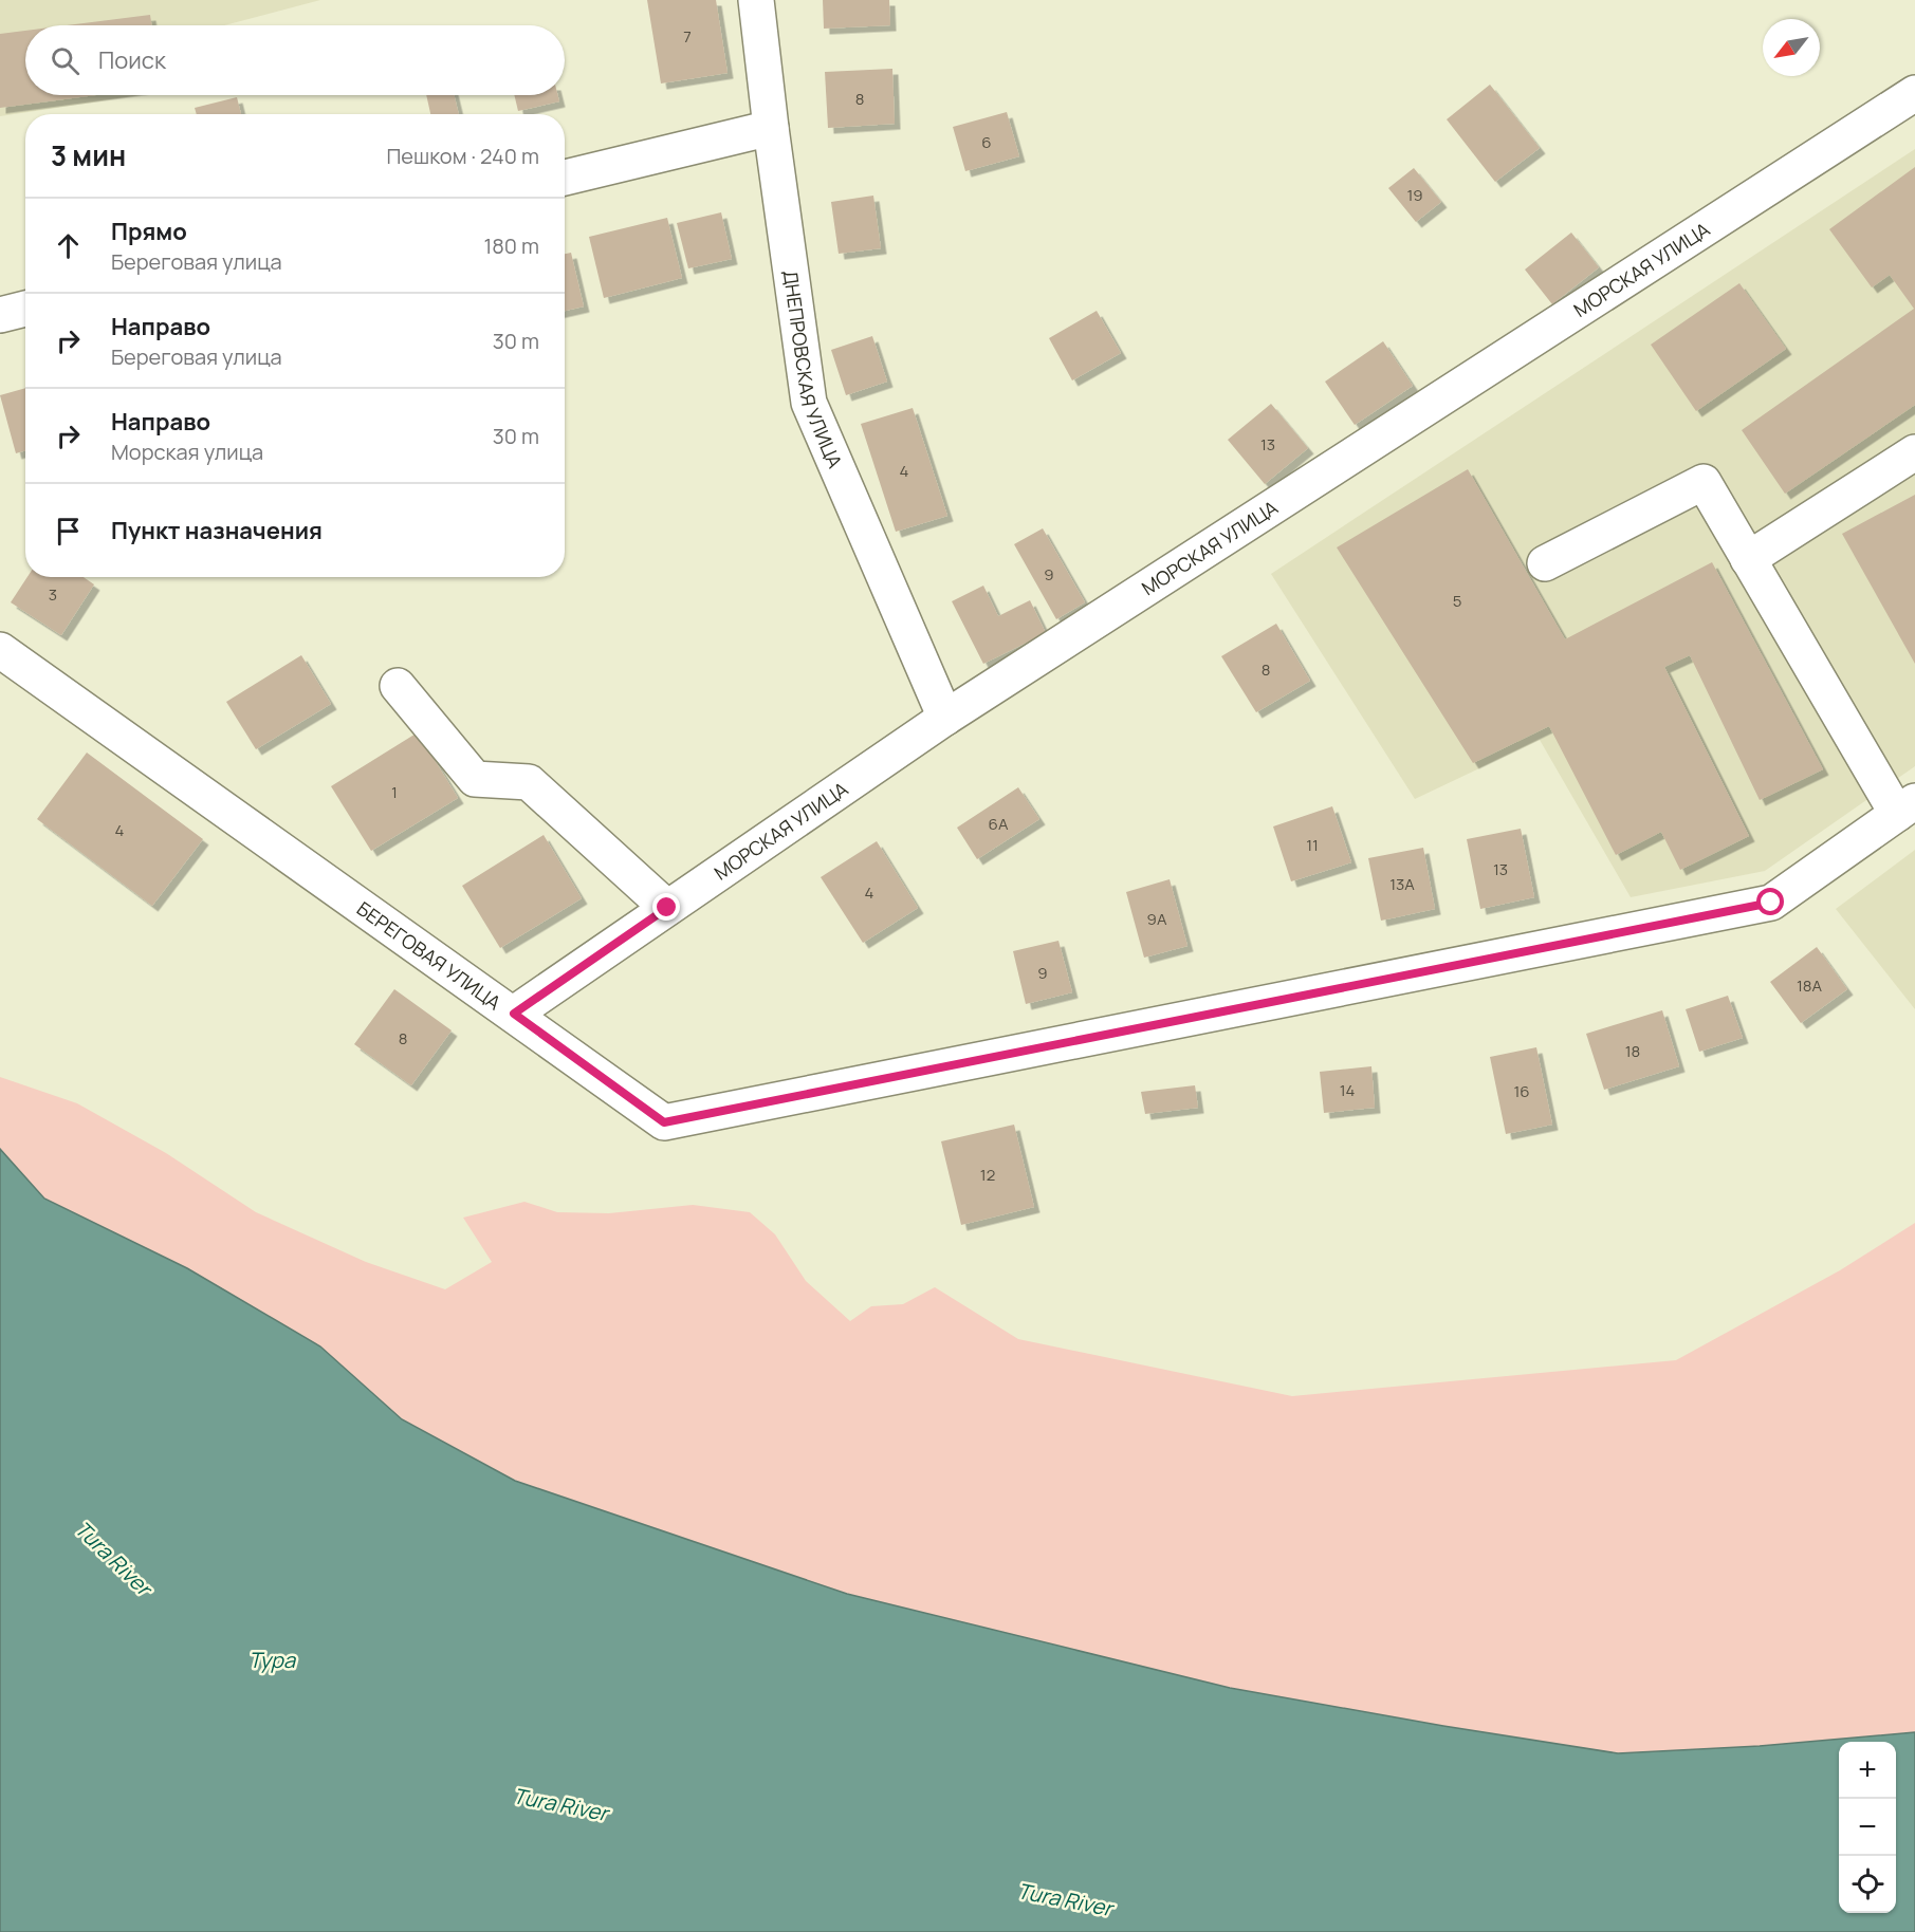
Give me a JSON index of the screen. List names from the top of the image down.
{
  "streets": {
    "street": ["МОРСКАЯ УЛИЦА", "ДНЕПРОВСКАЯ УЛИЦА", "БЕРЕГОВАЯ УЛИЦА"]
  },
  "crossings": [
    ["МОРСКАЯ УЛИЦА", "ДНЕПРОВСКАЯ УЛИЦА"],
    ["МОРСКАЯ УЛИЦА", "БЕРЕГОВАЯ УЛИЦА"]
  ],
  "water": ["Tura River", "Тура"],
  "house_numbers": [
    "7",
    "8",
    "6",
    "19",
    "13",
    "4",
    "9",
    "3",
    "5",
    "8",
    "1",
    "6А",
    "4",
    "11",
    "13",
    "13А",
    "4",
    "9А",
    "9",
    "18А",
    "8",
    "18",
    "14",
    "16",
    "12"
  ],
  "north": "bottom left",
  "page": {
    "search": "Поиск",
    "heading": ["3 мин", "Пешком · 240 m"],
    "list": [
      ["Прямо", "Береговая улица", "180 m"],
      ["Направо", "Береговая улица", "30 m"],
      ["Направо", "Морская улица", "30 m"],
      "Пункт назначения"
    ],
    "map_buttons": ["+", "−"]
  }
}
